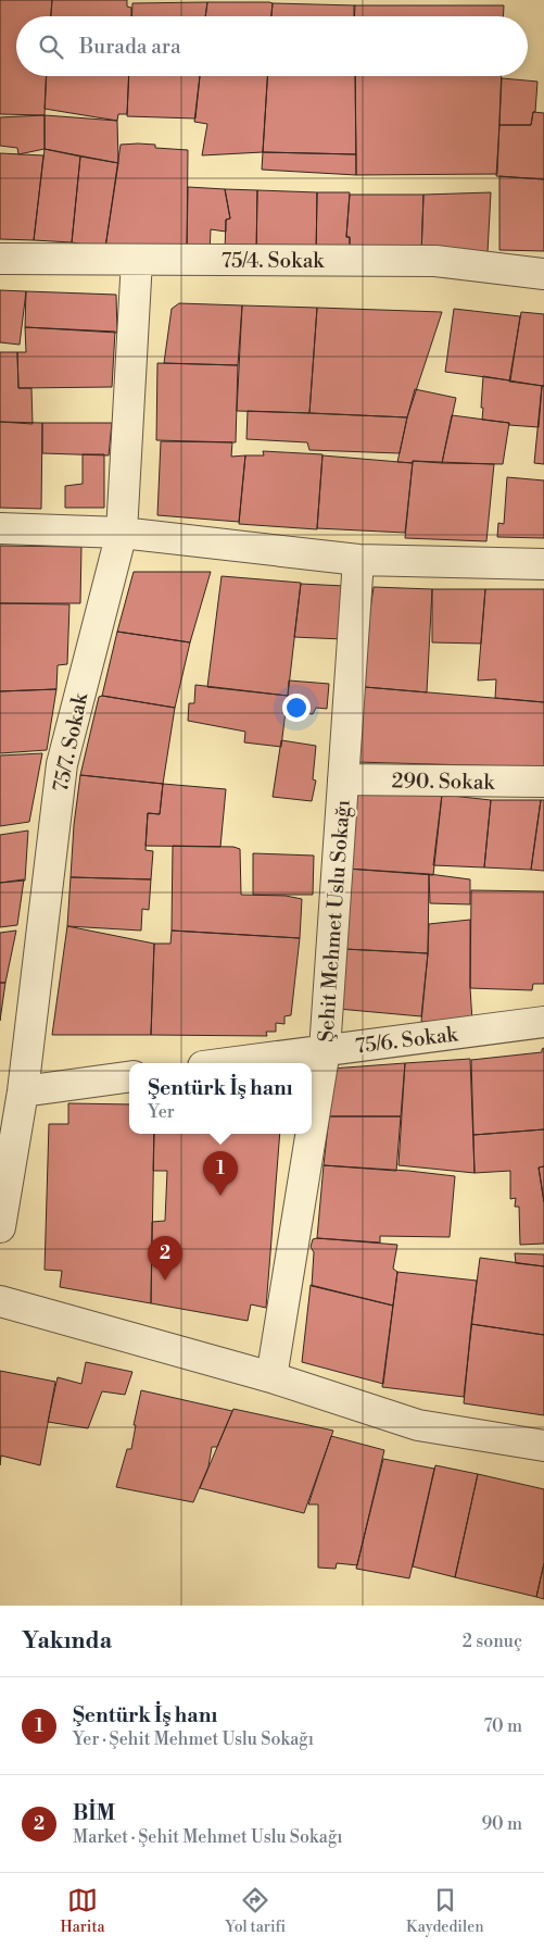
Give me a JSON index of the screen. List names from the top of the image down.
{
  "streets": {
    "street": [
      "75/4. Sokak",
      "75/7. Sokak",
      "290. Sokak",
      "Şehit Mehmet Uslu Sokağı",
      "75/6. Sokak"
    ]
  },
  "crossings": [
    ["75/4. Sokak", "75/7. Sokak"],
    ["290. Sokak", "Şehit Mehmet Uslu Sokağı"],
    ["Şehit Mehmet Uslu Sokağı", "75/6. Sokak"]
  ],
  "page": {
    "search": "Burada ara",
    "popup": ["Şentürk İş hanı", "Yer"],
    "pins": ["1", "2"],
    "heading": ["Yakında", "2 sonuç"],
    "list": [
      {
        "mark": "1",
        "name": "Şentürk İş hanı",
        "note": "Yer · Şehit Mehmet Uslu Sokağı",
        "value": "70 m"
      },
      {
        "mark": "2",
        "name": "BİM",
        "note": "Market · Şehit Mehmet Uslu Sokağı",
        "value": "90 m"
      }
    ],
    "nav": ["Harita", "Yol tarifi", "Kaydedilen"]
  }
}
